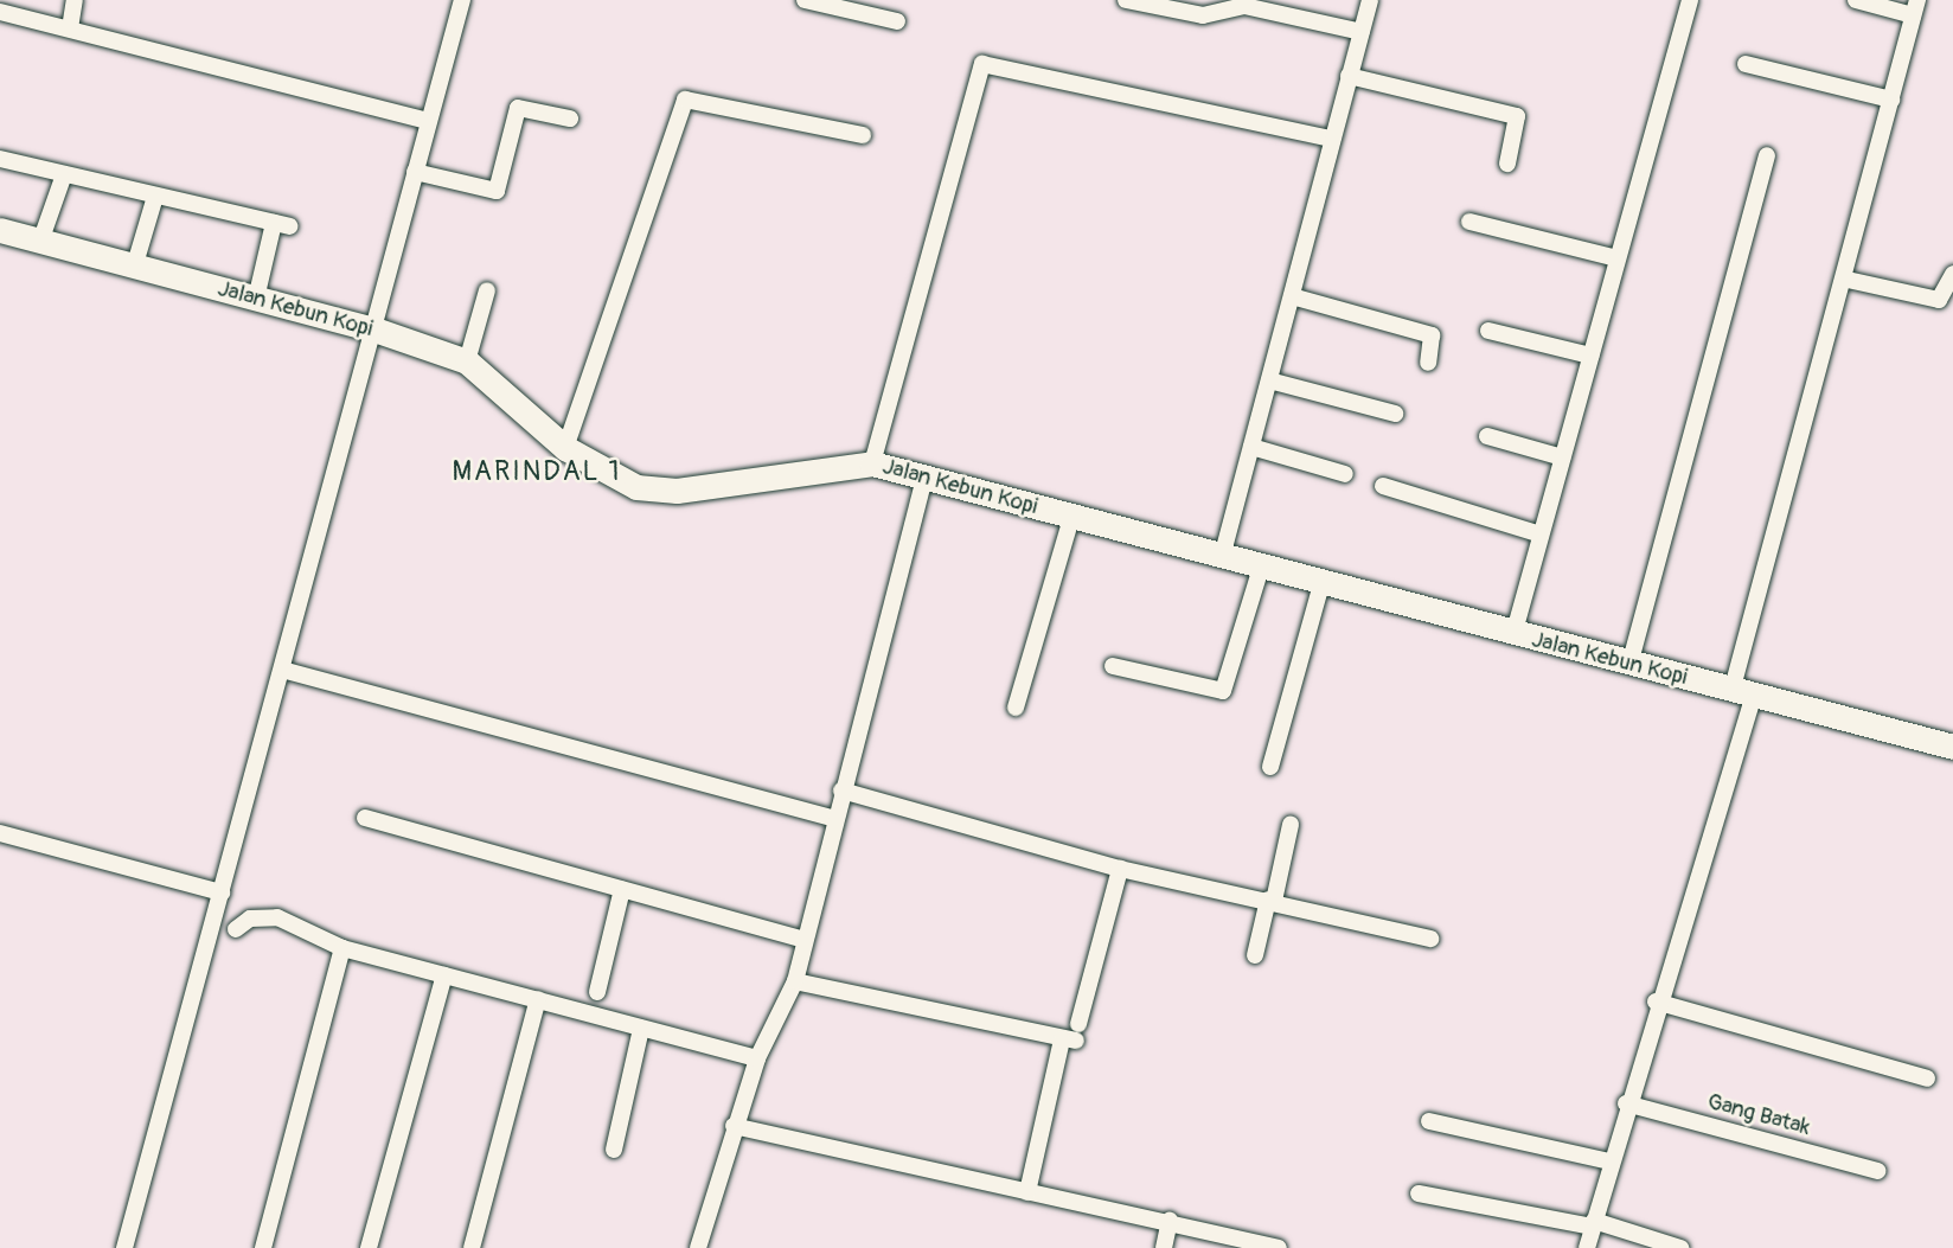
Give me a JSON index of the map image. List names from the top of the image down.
{
  "streets": {
    "main road": ["Jalan Kebun Kopi"],
    "street": ["Gang Batak"]
  },
  "districts": ["MARINDAL 1"]
}
